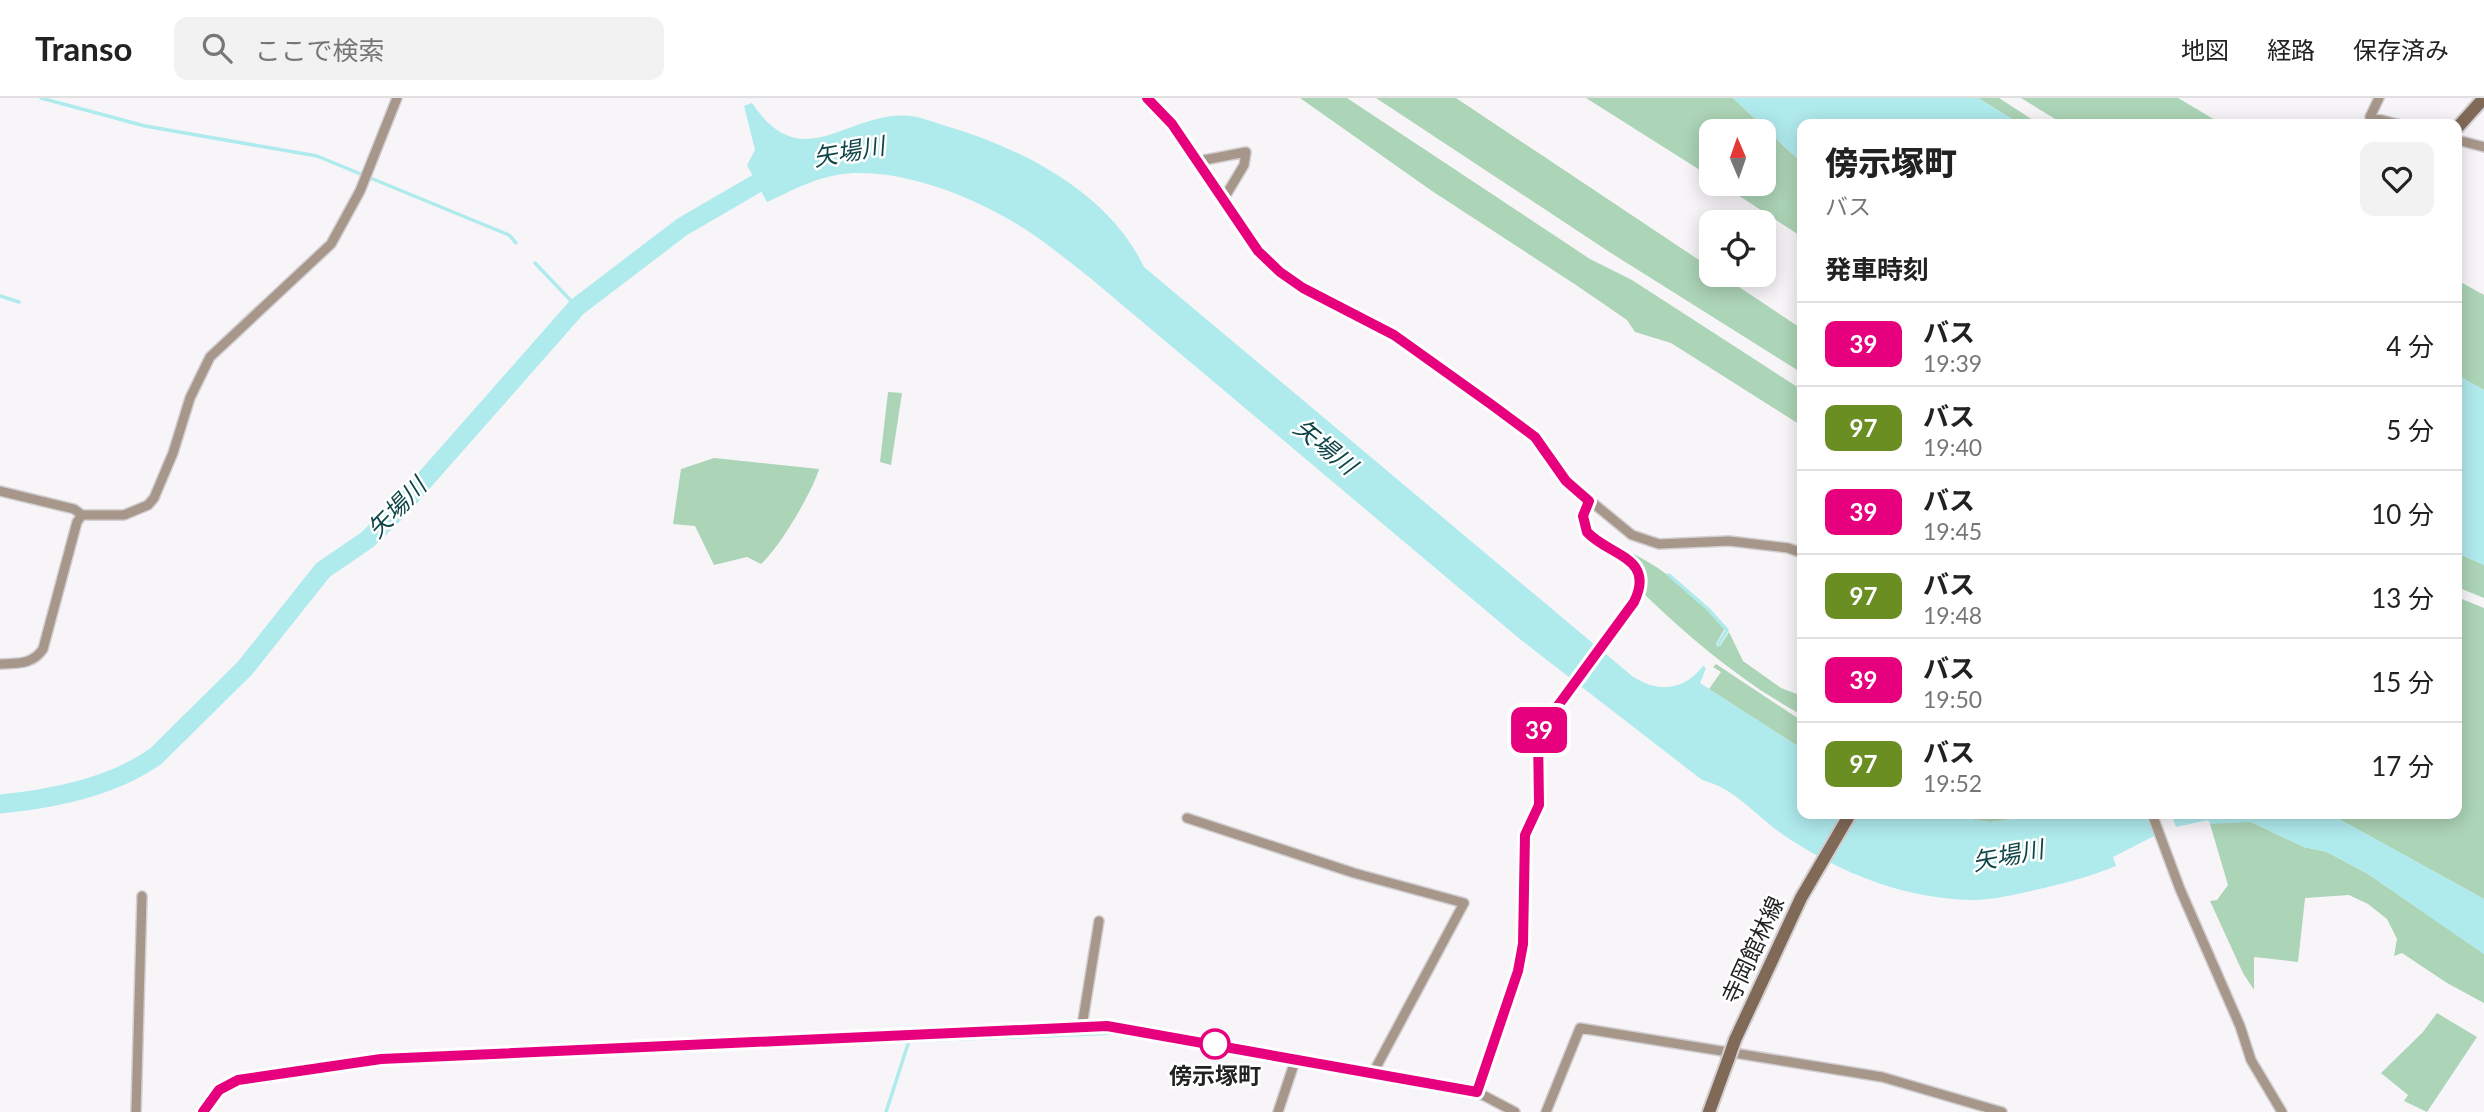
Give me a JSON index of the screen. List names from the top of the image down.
{
  "streets": {
    "main road": ["寺岡館林線"]
  },
  "water": ["矢場川"],
  "places": ["傍示塚町"],
  "lines": ["bus line 39"],
  "north": "top",
  "page": {
    "header": "Transo",
    "search": "ここで検索",
    "nav": ["地図", "経路", "保存済み"],
    "on_map": "39",
    "heading": [
      ["傍示塚町", "バス"],
      "発車時刻"
    ],
    "list": [
      {
        "mark": "39",
        "name": "バス",
        "note": "19:39",
        "value": "4 分"
      },
      {
        "mark": "97",
        "name": "バス",
        "note": "19:40",
        "value": "5 分"
      },
      {
        "mark": "39",
        "name": "バス",
        "note": "19:45",
        "value": "10 分"
      },
      {
        "mark": "97",
        "name": "バス",
        "note": "19:48",
        "value": "13 分"
      },
      {
        "mark": "39",
        "name": "バス",
        "note": "19:50",
        "value": "15 分"
      },
      {
        "mark": "97",
        "name": "バス",
        "note": "19:52",
        "value": "17 分"
      }
    ]
  }
}
